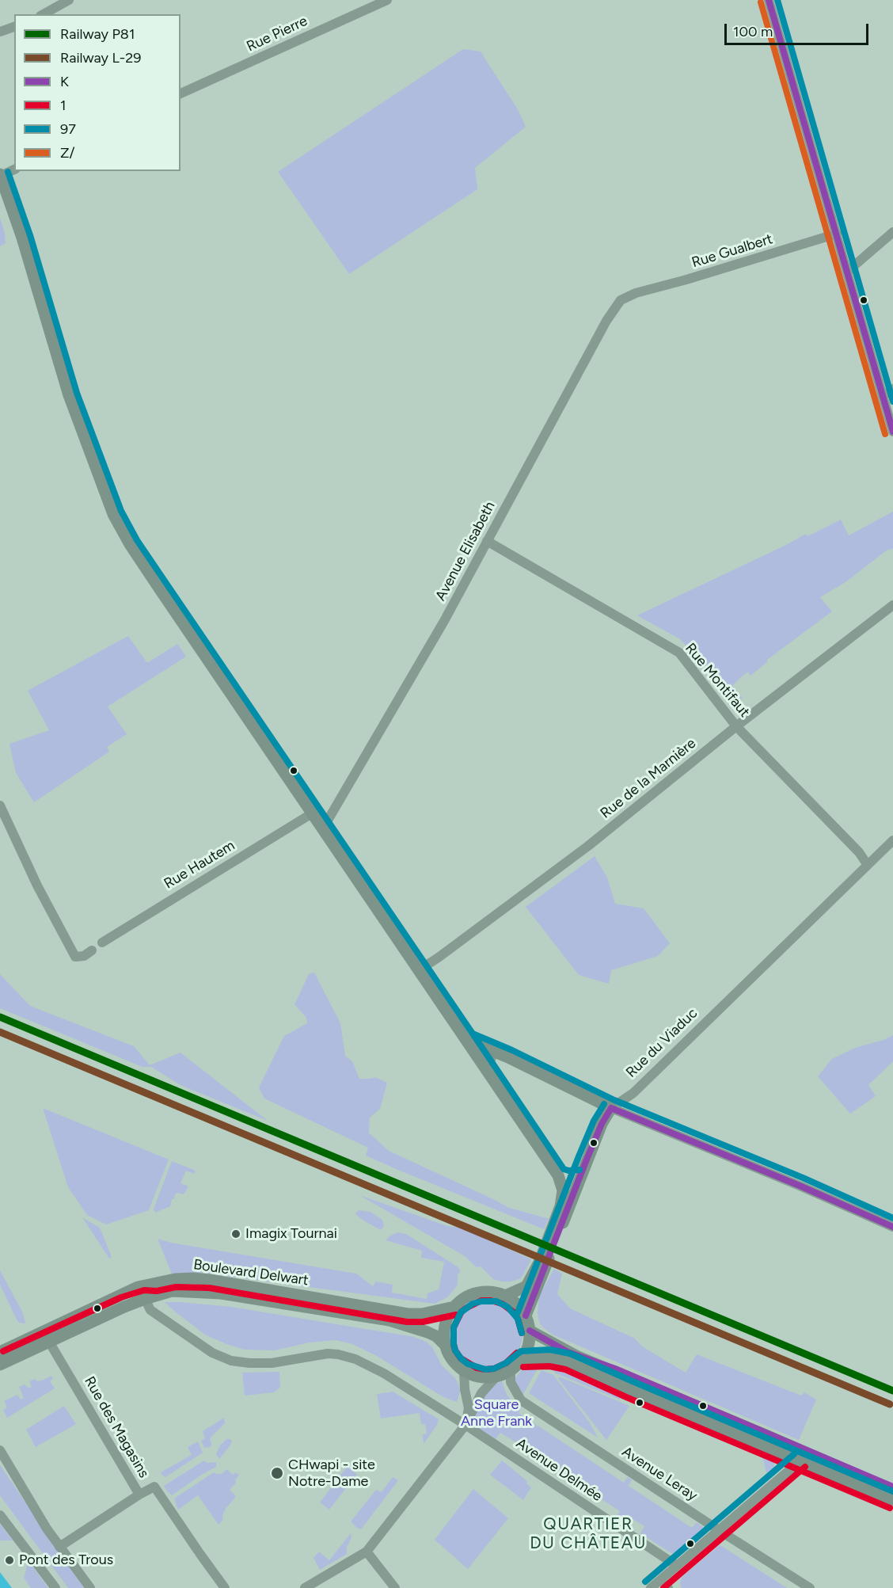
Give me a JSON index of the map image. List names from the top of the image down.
{
  "streets": {
    "main road": ["Rue du Viaduc", "Boulevard Delwart"],
    "street": [
      "Rue Pierre",
      "Rue Gualbert",
      "Avenue Elisabeth",
      "Rue Montifaut",
      "Rue de la Marnière",
      "Rue Hautem",
      "Rue des Magasins",
      "Avenue Delmée",
      "Avenue Leray"
    ]
  },
  "crossings": [
    ["Rue Gualbert", "Avenue Elisabeth"],
    ["Avenue Elisabeth", "Rue Montifaut"],
    ["Rue Montifaut", "Rue de la Marnière"],
    ["Rue Montifaut", "Rue du Viaduc"],
    ["Rue du Viaduc", "Boulevard Delwart"],
    ["Rue du Viaduc", "Avenue Leray"],
    ["Boulevard Delwart", "Rue des Magasins"],
    ["Boulevard Delwart", "Avenue Delmée"],
    ["Boulevard Delwart", "Avenue Leray"]
  ],
  "districts": ["QUARTIER DU CHÂTEAU"],
  "parks": ["Square Anne Frank"],
  "places": ["Imagix Tournai", "CHwapi - site Notre-Dame", "Pont des Trous"],
  "lines": [
    "transit line K",
    "transit line 97",
    "transit line Z/",
    "rail line P81",
    "rail line L-29",
    "transit line 1"
  ],
  "legend": [
    "Railway P81",
    "Railway L-29",
    "K",
    "1",
    "97",
    "Z/"
  ],
  "scale_bar": "100 m"
}
